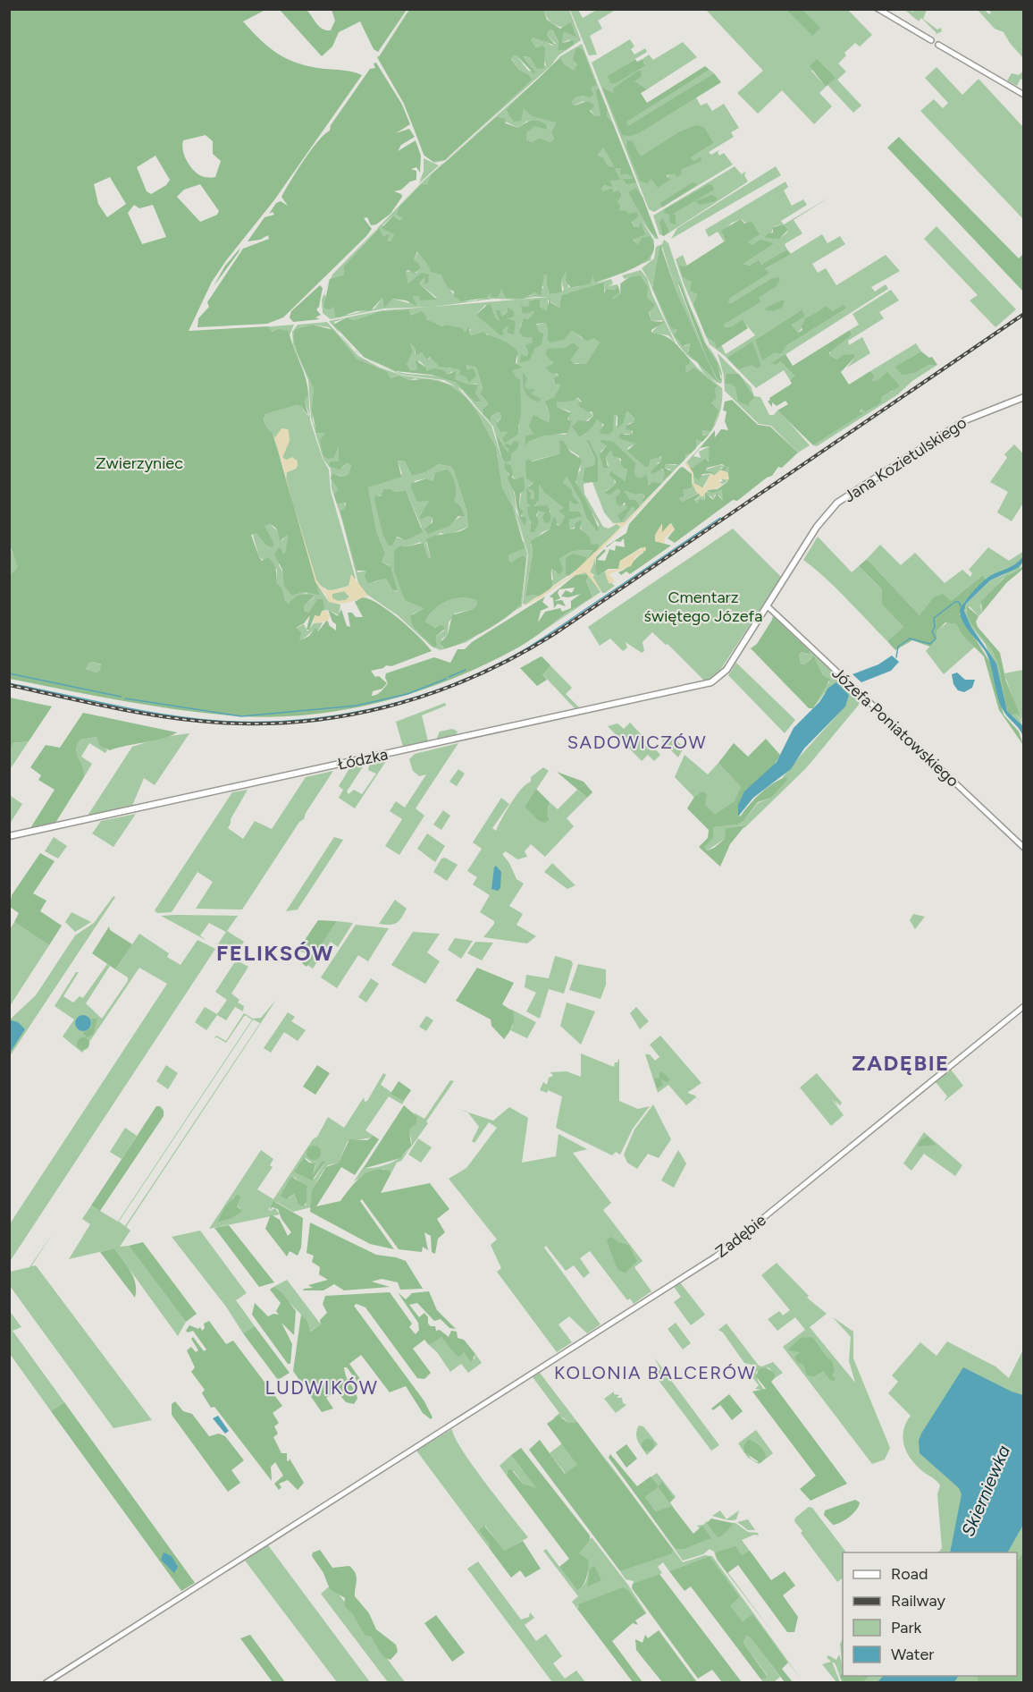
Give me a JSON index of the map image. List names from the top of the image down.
{
  "streets": {
    "main road": ["Jana Kozietulskiego", "Łódzka"],
    "street": ["Józefa Poniatowskiego", "Zadębie"]
  },
  "crossings": [
    ["Jana Kozietulskiego", "Józefa Poniatowskiego"],
    ["Jana Kozietulskiego", "Łódzka"]
  ],
  "districts": [
    "SADOWICZÓW",
    "FELIKSÓW",
    "ZADĘBIE",
    "KOLONIA BALCERÓW",
    "LUDWIKÓW"
  ],
  "water": ["Skierniewka"],
  "parks": ["Zwierzyniec", "Cmentarz świętego Józefa"],
  "legend": [
    "Road",
    "Railway",
    "Park",
    "Water"
  ]
}
